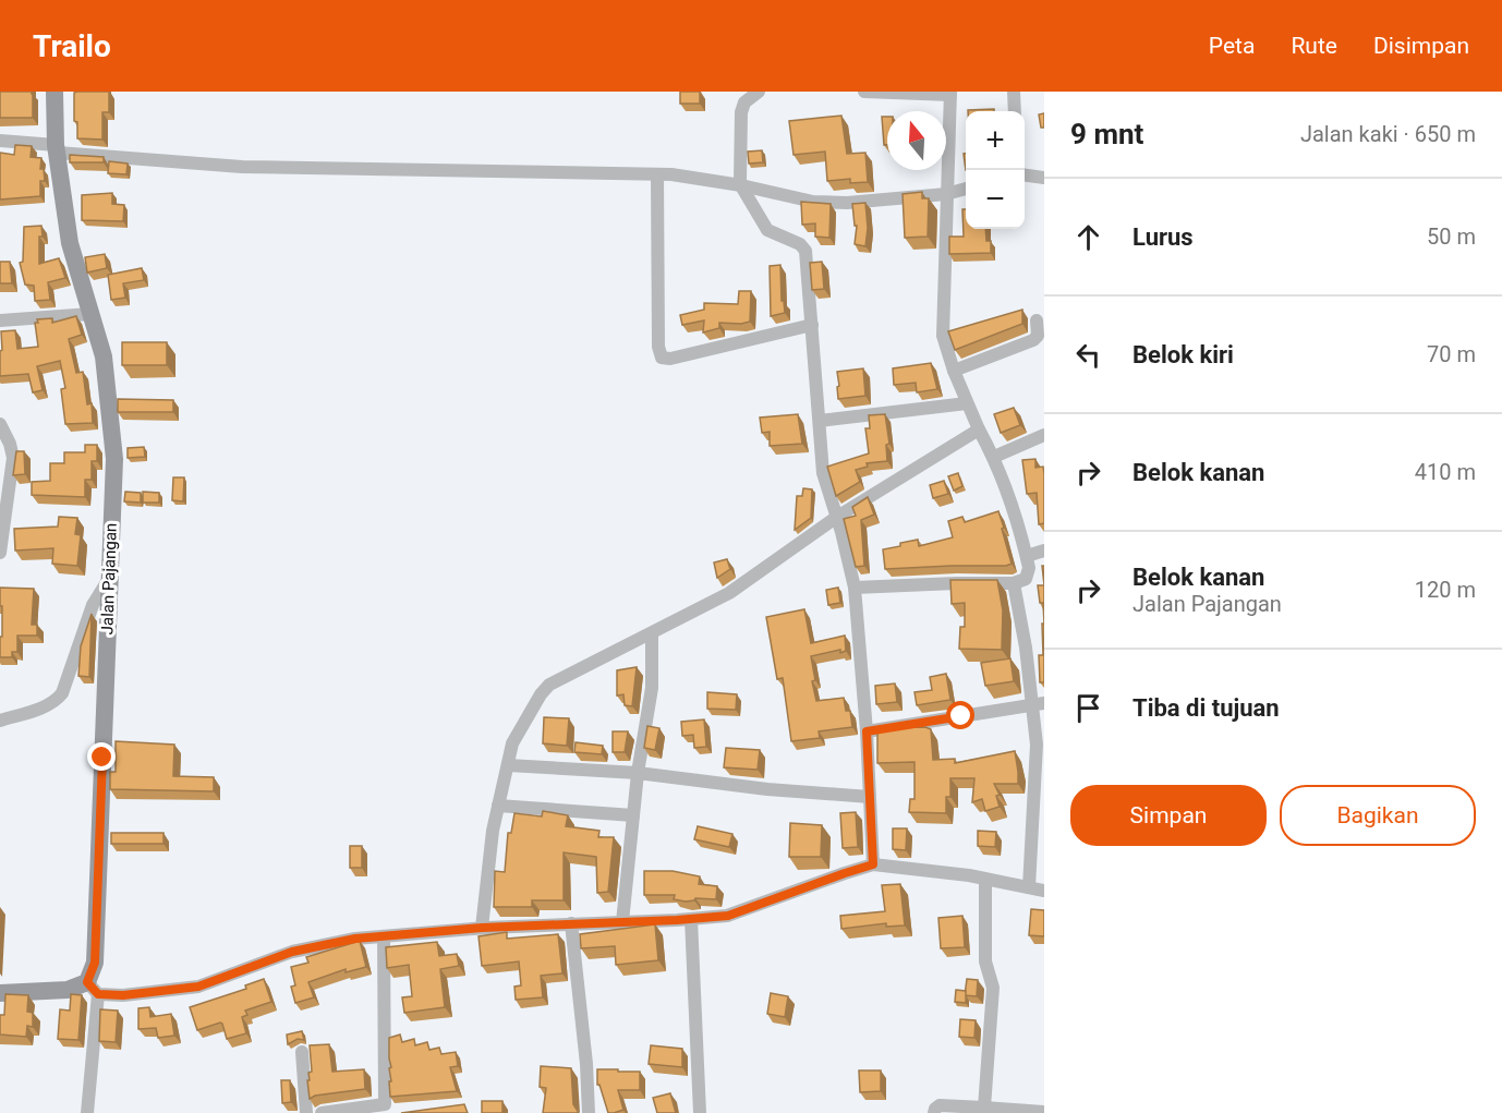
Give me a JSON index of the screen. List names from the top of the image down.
{
  "streets": {
    "main road": ["Jalan Pajangan"]
  },
  "north": "top",
  "page": {
    "header": "Trailo",
    "nav": ["Peta", "Rute", "Disimpan"],
    "heading": ["9 mnt", "Jalan kaki · 650 m"],
    "map_buttons": ["+", "−"],
    "list": [
      ["Lurus", "50 m"],
      ["Belok kiri", "70 m"],
      ["Belok kanan", "410 m"],
      ["Belok kanan", "Jalan Pajangan", "120 m"],
      "Tiba di tujuan"
    ],
    "buttons": ["Simpan", "Bagikan"]
  }
}
